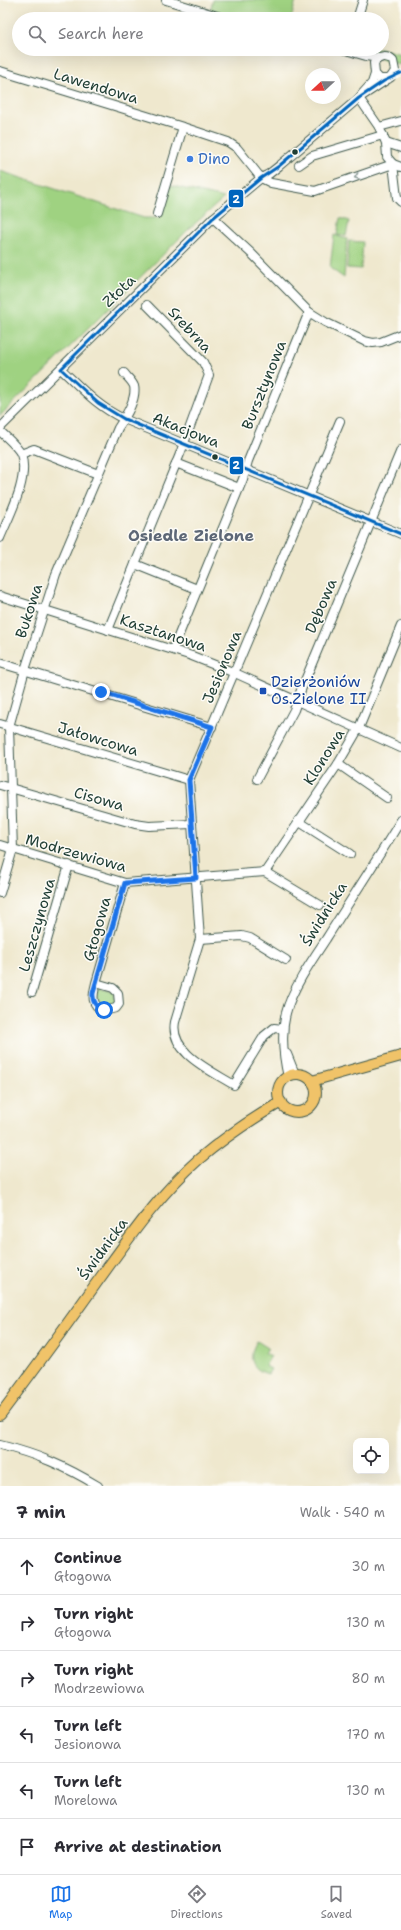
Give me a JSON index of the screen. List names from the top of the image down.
{
  "streets": {
    "main road": ["Świdnicka"],
    "street": [
      "Lawendowa",
      "Złota",
      "Srebrna",
      "Bursztynowa",
      "Akacjowa",
      "Dębowa",
      "Bukowa",
      "Kasztanowa",
      "Jesionowa",
      "Jałowcowa",
      "Klonowa",
      "Cisowa",
      "Modrzewiowa",
      "Leszczynowa",
      "Głogowa"
    ]
  },
  "crossings": [
    ["Lawendowa", "Złota"],
    ["Złota", "Akacjowa"],
    ["Srebrna", "Akacjowa"],
    ["Srebrna", "Kasztanowa"],
    ["Bursztynowa", "Akacjowa"],
    ["Bursztynowa", "Kasztanowa"],
    ["Akacjowa", "Dębowa"],
    ["Akacjowa", "Bukowa"],
    ["Akacjowa", "Jesionowa"],
    ["Dębowa", "Kasztanowa"],
    ["Bukowa", "Kasztanowa"],
    ["Bukowa", "Jałowcowa"],
    ["Bukowa", "Cisowa"],
    ["Bukowa", "Modrzewiowa"],
    ["Kasztanowa", "Jesionowa"],
    ["Kasztanowa", "Klonowa"],
    ["Jesionowa", "Jałowcowa"],
    ["Jesionowa", "Cisowa"],
    ["Jesionowa", "Modrzewiowa"],
    ["Jesionowa", "Świdnicka"],
    ["Klonowa", "Modrzewiowa"],
    ["Modrzewiowa", "Leszczynowa"],
    ["Modrzewiowa", "Głogowa"]
  ],
  "districts": ["Osiedle Zielone"],
  "places": {
    "other": ["Dino"],
    "transit": ["Dzierżoniów Os.Zielone II"]
  },
  "lines": ["transit line 2"],
  "north": "left",
  "page": {
    "search": "Search here",
    "heading": ["7 min", "Walk · 540 m"],
    "list": [
      ["Continue", "Głogowa", "30 m"],
      ["Turn right", "Głogowa", "130 m"],
      ["Turn right", "Modrzewiowa", "80 m"],
      ["Turn left", "Jesionowa", "170 m"],
      ["Turn left", "Morelowa", "130 m"],
      "Arrive at destination"
    ],
    "nav": ["Map", "Directions", "Saved"]
  }
}
